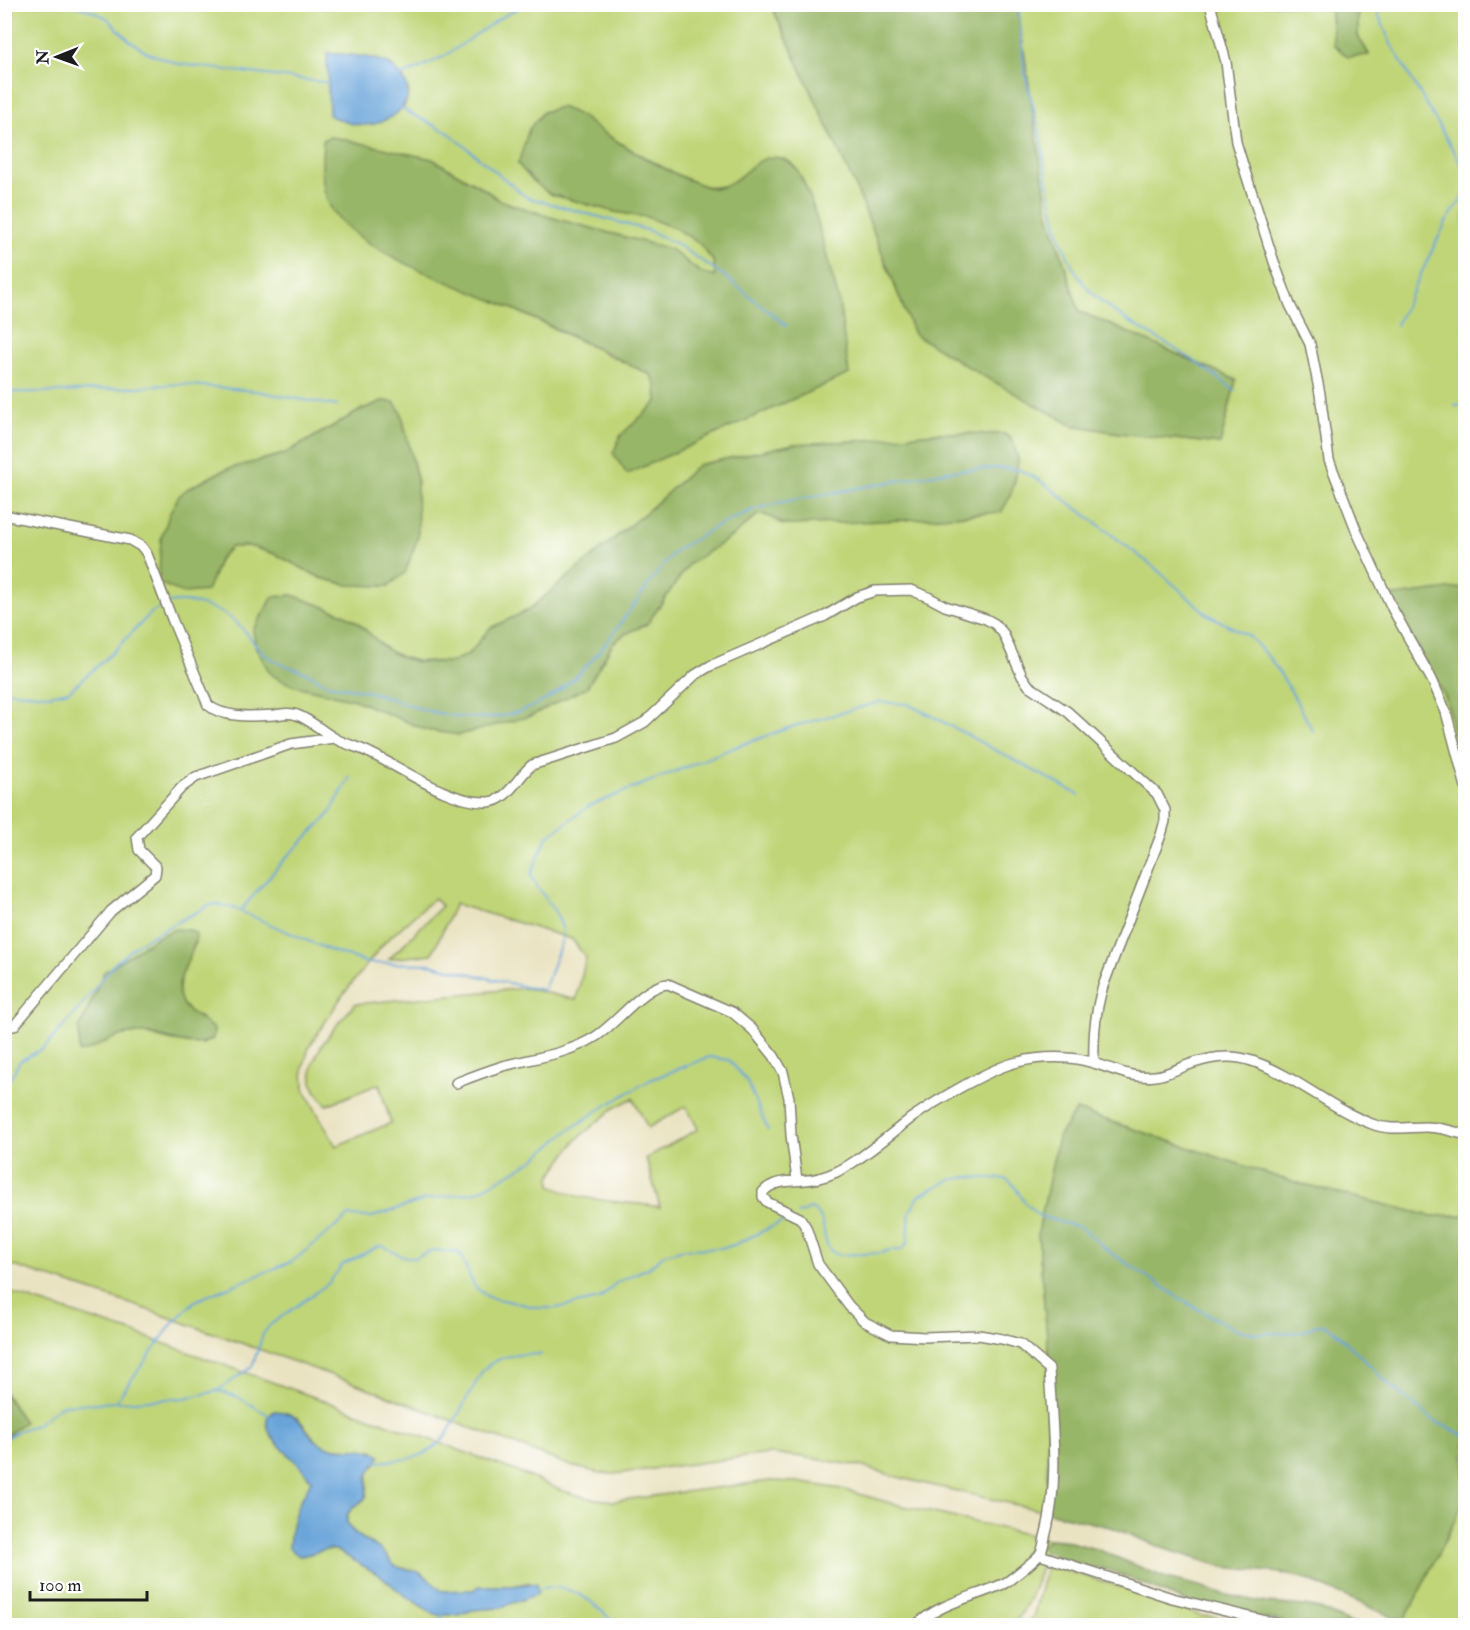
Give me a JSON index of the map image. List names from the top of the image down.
{
  "scale_bar": "100 m",
  "north": "left"
}
